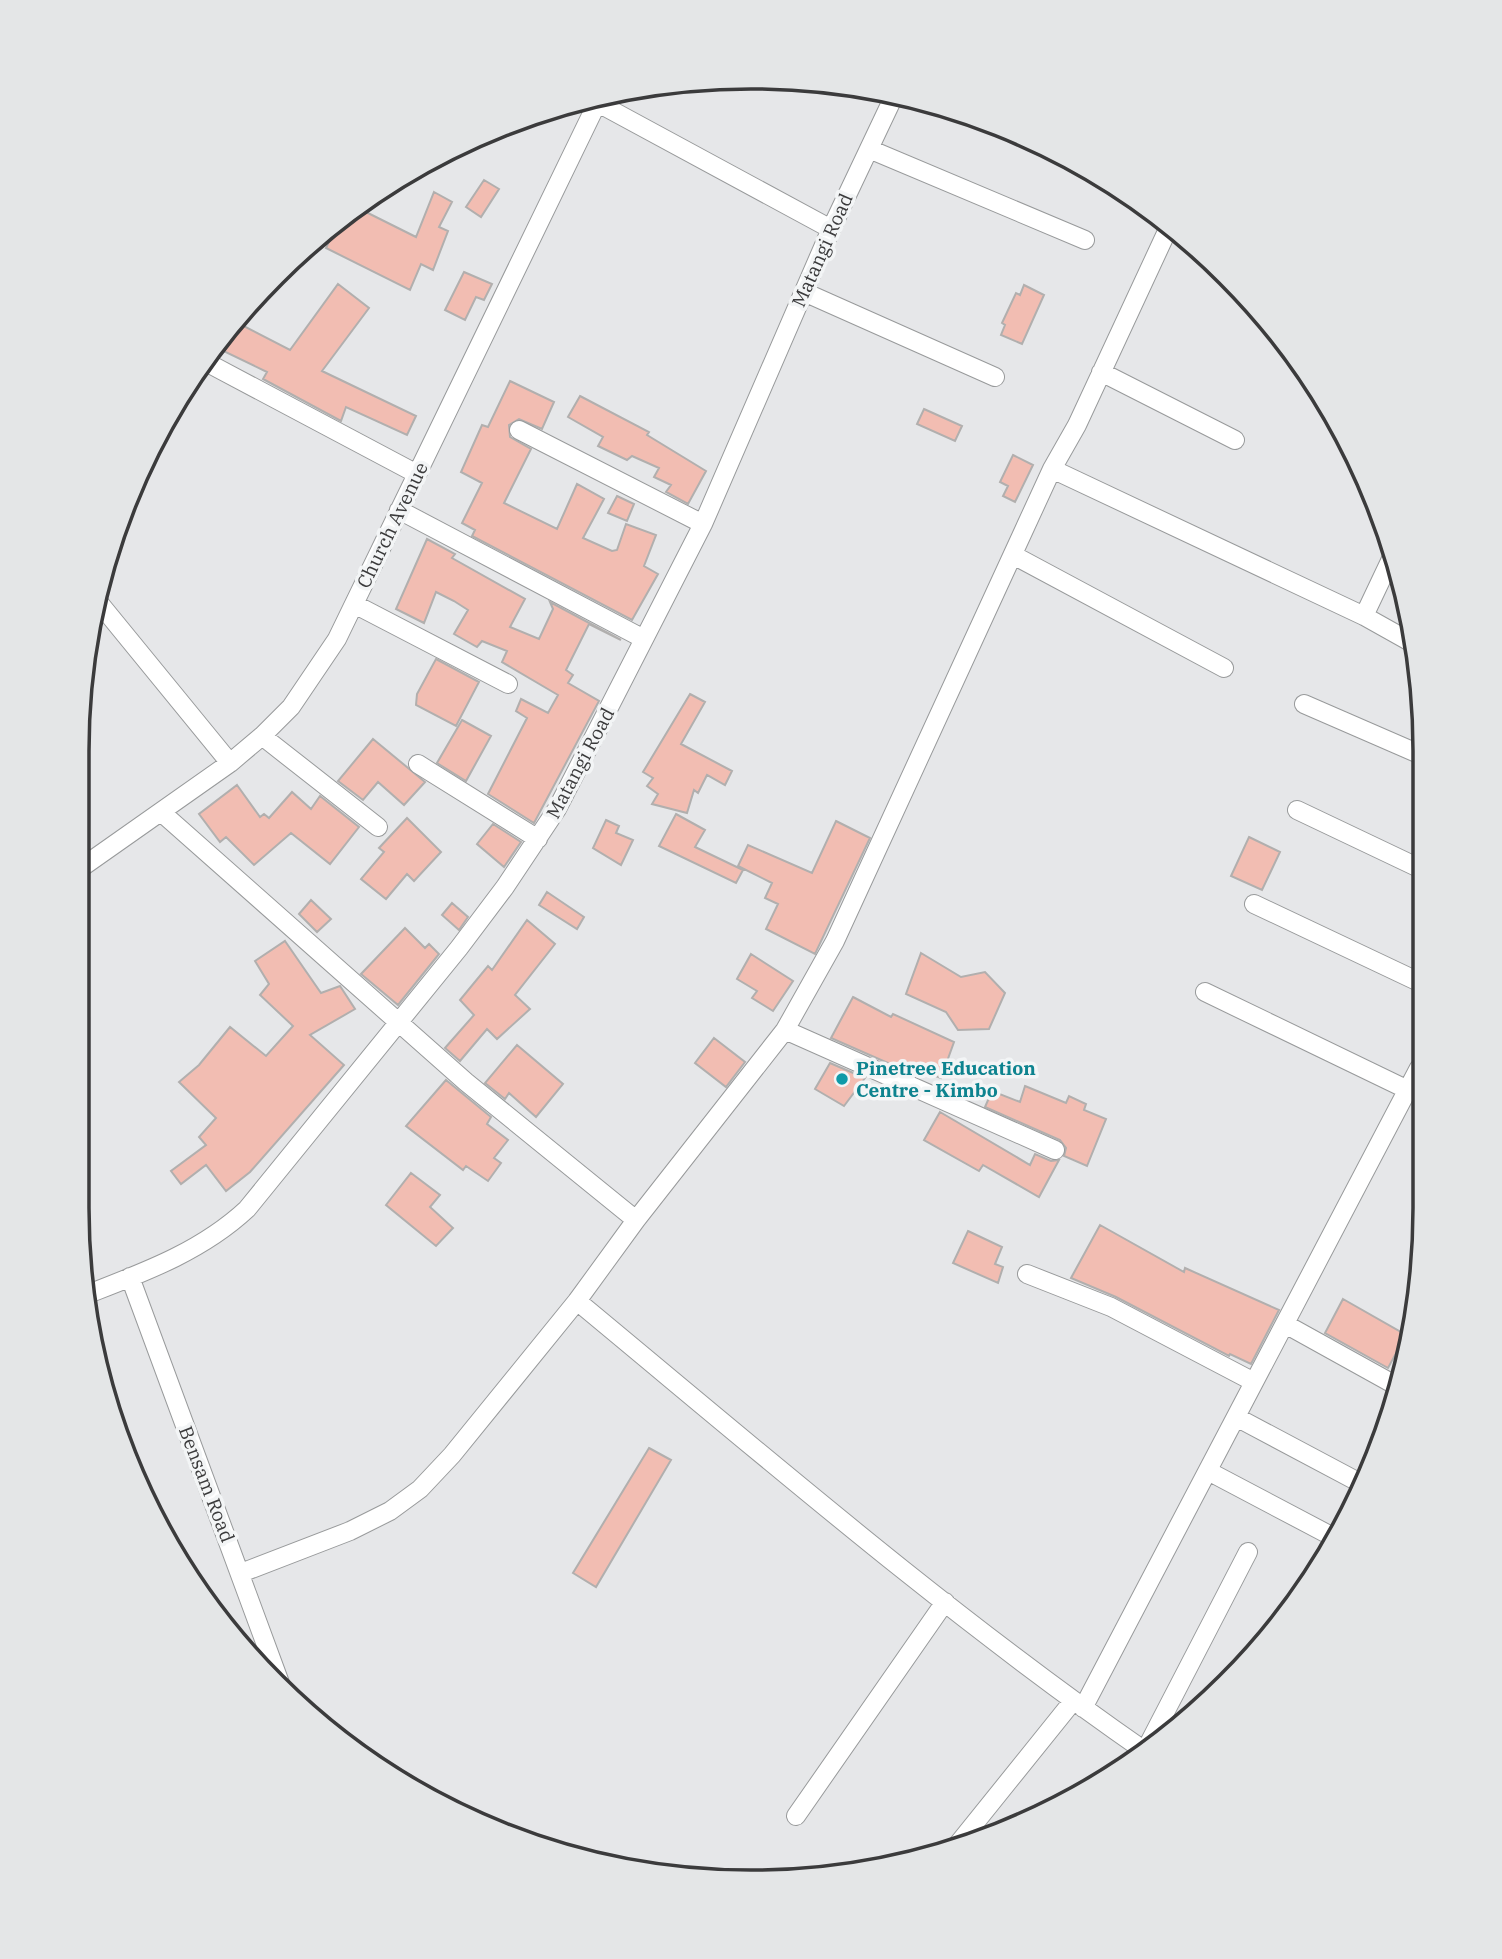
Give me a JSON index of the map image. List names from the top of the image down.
{
  "streets": {
    "street": ["Matangi Road", "Church Avenue", "Bensam Road"]
  },
  "crossings": [
    ["Matangi Road", "Bensam Road"]
  ],
  "places": ["Pinetree Education Centre - Kimbo"]
}
